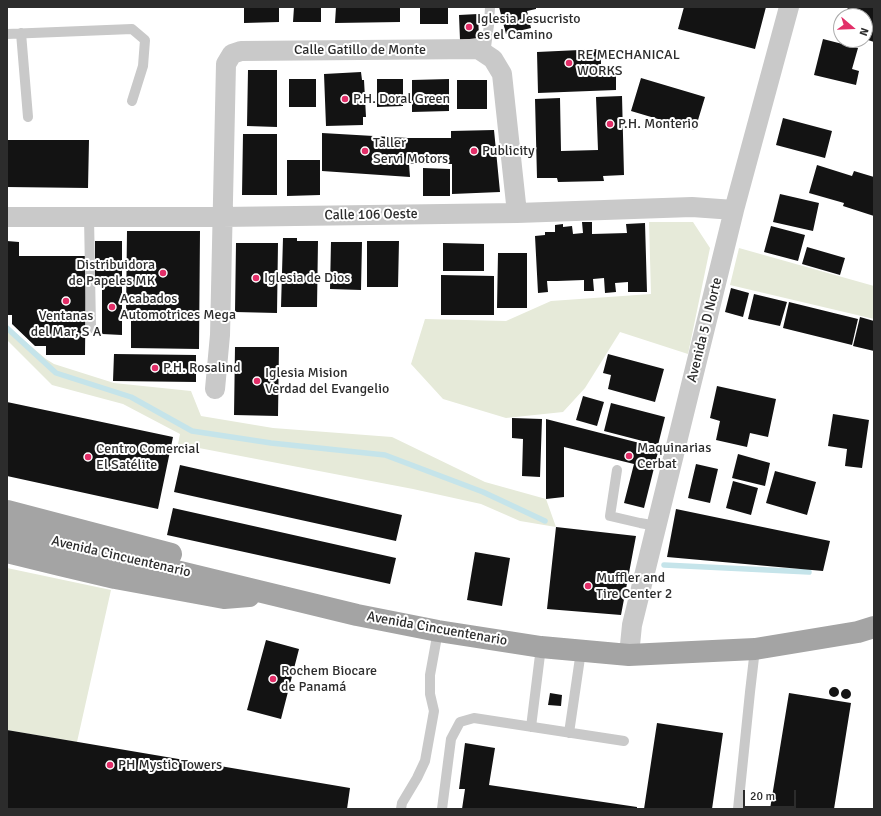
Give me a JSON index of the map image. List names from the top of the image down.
{
  "streets": {
    "main road": ["Avenida Cincuentenario"],
    "street": ["Calle Gatillo de Monte", "Calle 106 Oeste", "Avenida 5 D Norte"]
  },
  "crossings": [
    ["Calle Gatillo de Monte", "Calle 106 Oeste"],
    ["Calle 106 Oeste", "Avenida 5 D Norte"],
    ["Avenida 5 D Norte", "Avenida Cincuentenario"]
  ],
  "places": [
    "Iglesia Jesucristo es el Camino",
    "RE MECHANICAL WORKS",
    "P.H. Doral Green",
    "P.H. Monterio",
    "Taller Servi Motors",
    "Publicity",
    "Distribuidora de Papeles MK",
    "Iglesia de Dios",
    "Ventanas del Mar, S A",
    "Acabados Automotrices Mega",
    "P.H. Rosalind",
    "Iglesia Mision Verdad del Evangelio",
    "Maquinarias Cerbat",
    "Centro Comercial El Satélite",
    "Muffler and Tire Center 2",
    "Rochem Biocare de Panamá",
    "PH Mystic Towers"
  ],
  "scale_bar": "20 m",
  "north": "right"
}
